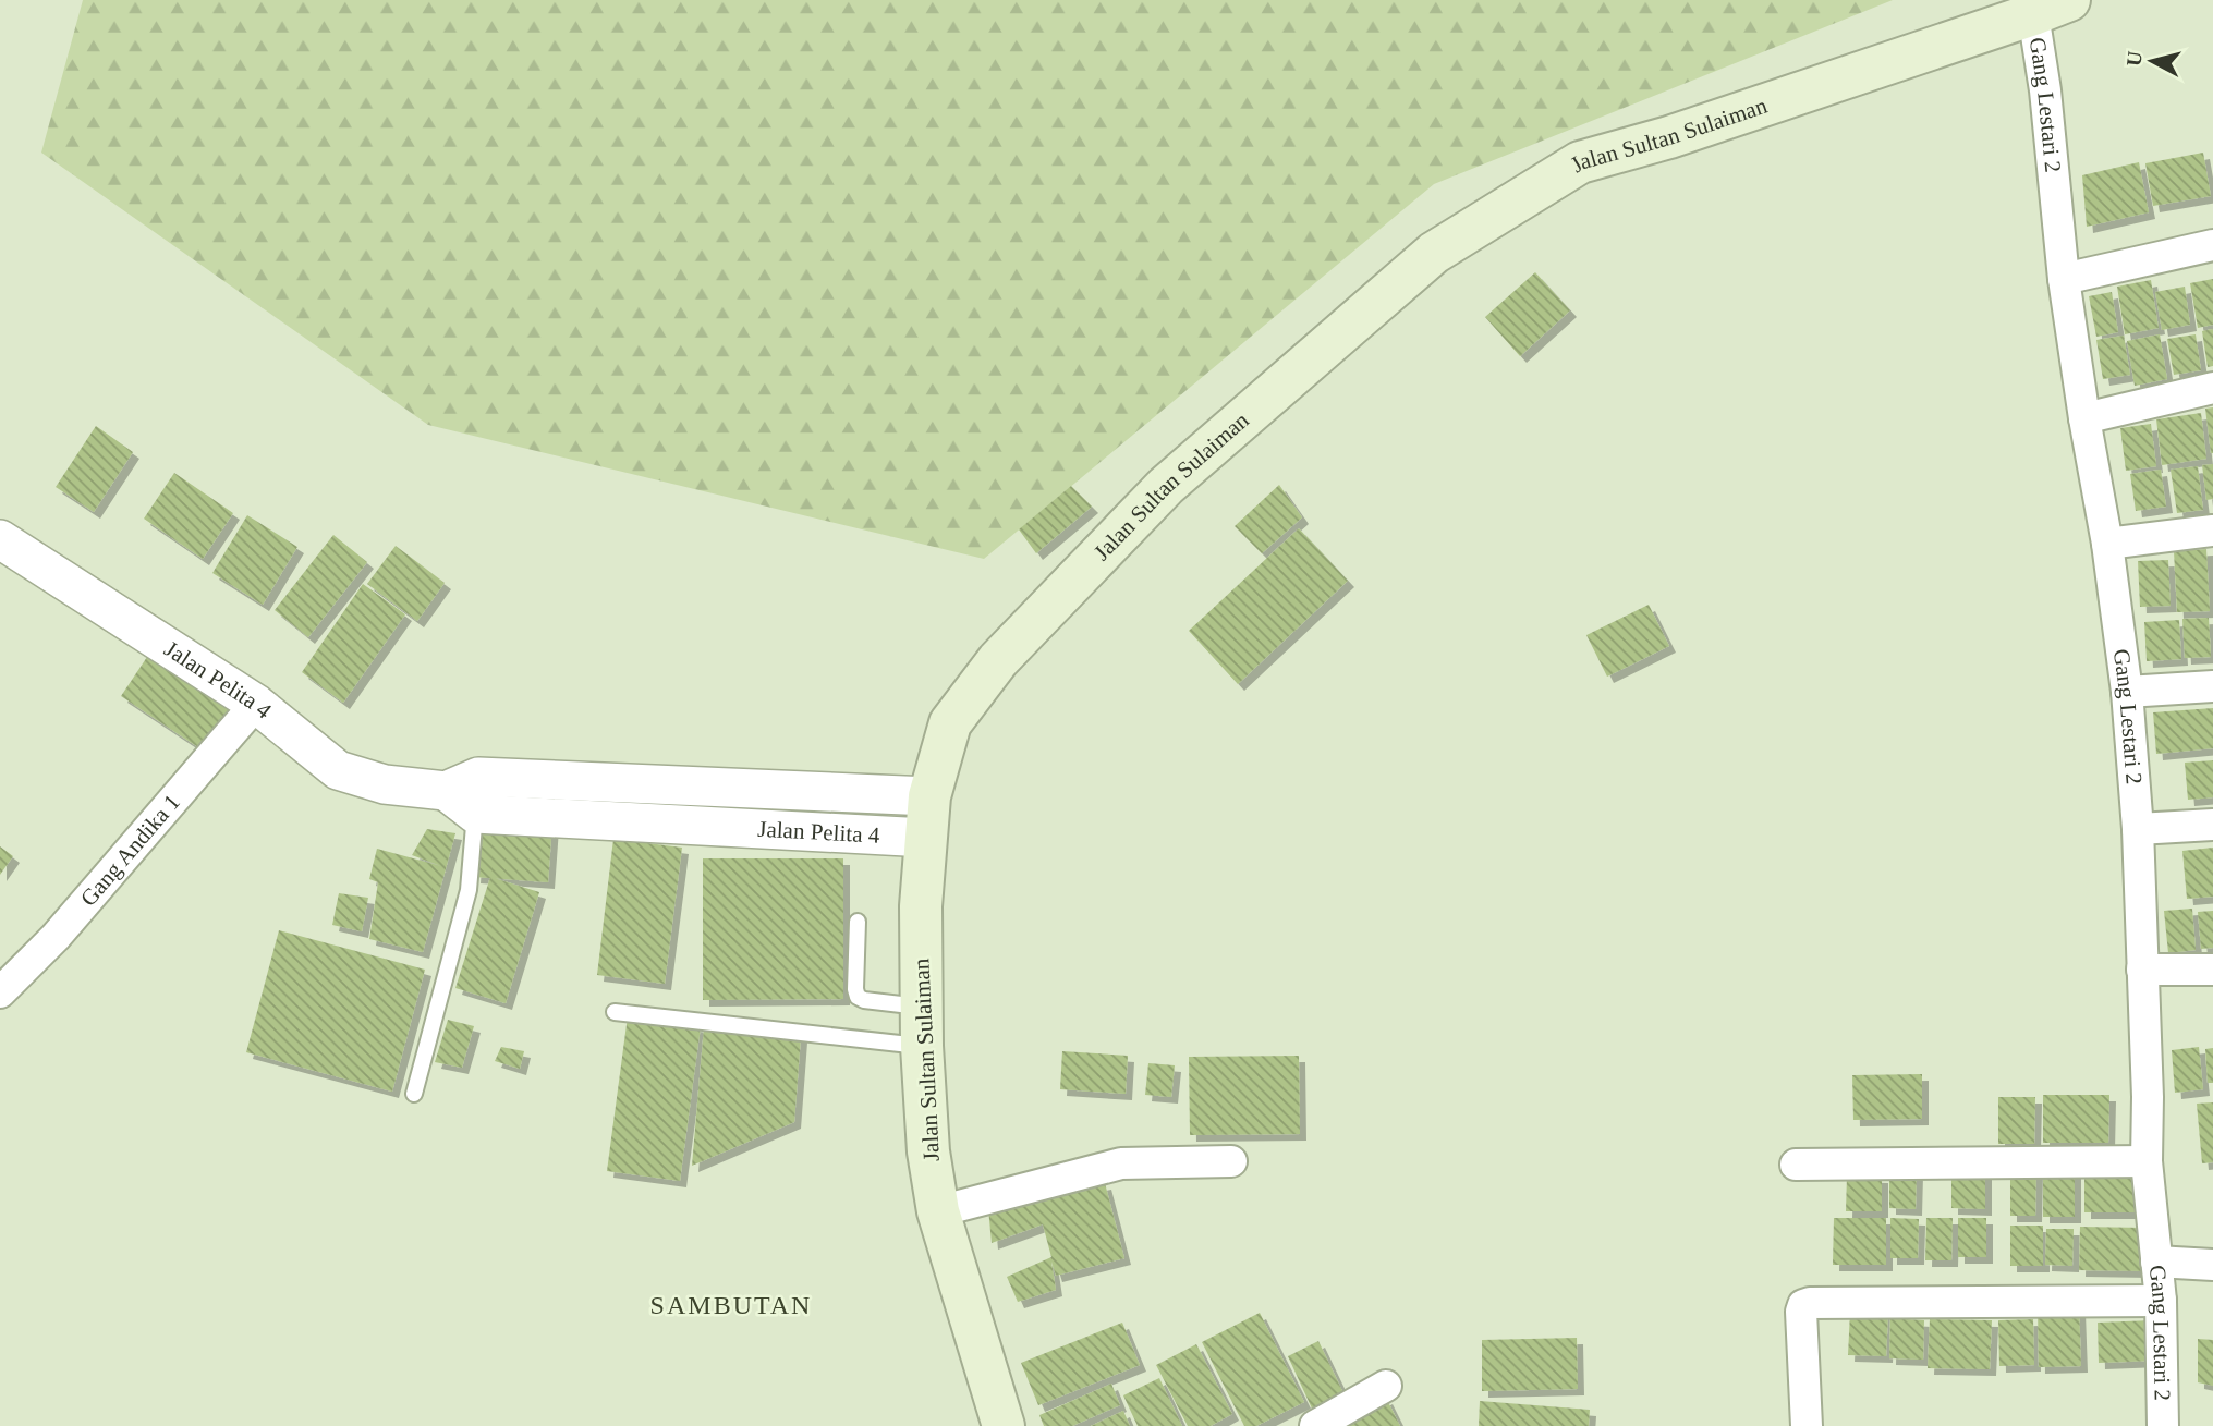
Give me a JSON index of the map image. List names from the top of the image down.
{
  "streets": {
    "main road": ["Jalan Sultan Sulaiman"],
    "street": ["Gang Lestari 2", "Jalan Pelita 4", "Gang Andika 1"]
  },
  "crossings": [
    ["Gang Lestari 2", "Jalan Sultan Sulaiman"],
    ["Jalan Sultan Sulaiman", "Jalan Pelita 4"],
    ["Jalan Pelita 4", "Gang Andika 1"]
  ],
  "districts": ["SAMBUTAN"],
  "north": "left"
}
